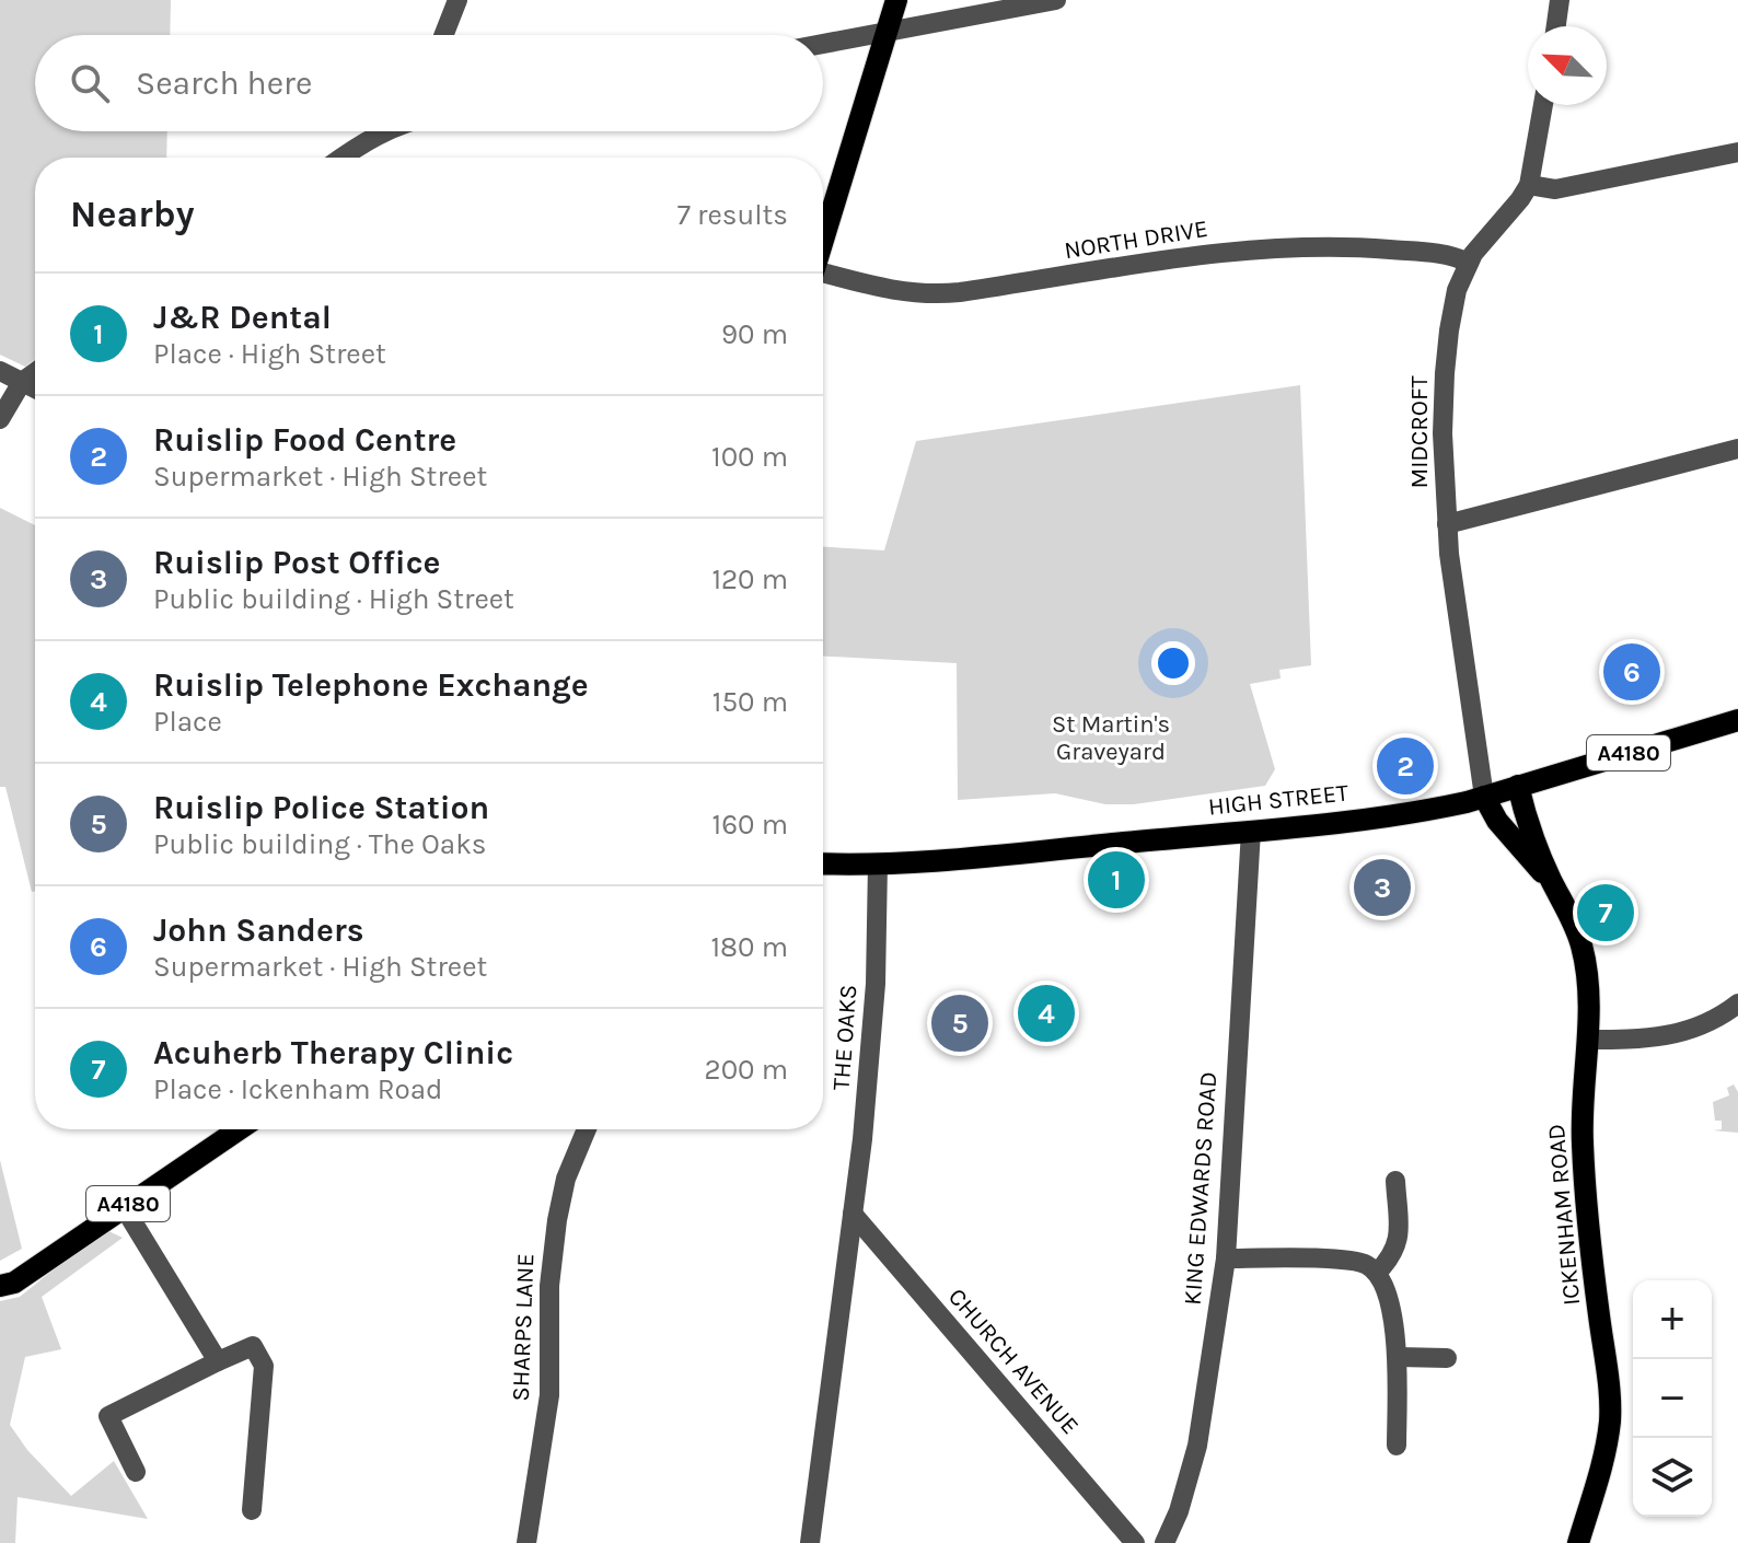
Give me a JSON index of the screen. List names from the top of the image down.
{
  "streets": {
    "main road": ["A4180", "HIGH STREET", "ICKENHAM ROAD"],
    "street": [
      "NORTH DRIVE",
      "MIDCROFT",
      "THE OAKS",
      "KING EDWARDS ROAD",
      "SHARPS LANE",
      "CHURCH AVENUE"
    ]
  },
  "crossings": [
    ["NORTH DRIVE", "MIDCROFT"],
    ["MIDCROFT", "HIGH STREET"],
    ["MIDCROFT", "ICKENHAM ROAD"],
    ["HIGH STREET", "THE OAKS"],
    ["HIGH STREET", "KING EDWARDS ROAD"],
    ["HIGH STREET", "ICKENHAM ROAD"],
    ["THE OAKS", "CHURCH AVENUE"]
  ],
  "parks": ["St Martin's Graveyard"],
  "north": "top left",
  "page": {
    "search": "Search here",
    "heading": ["Nearby", "7 results"],
    "list": [
      {
        "mark": "1",
        "name": "J&R Dental",
        "note": "Place · High Street",
        "value": "90 m"
      },
      {
        "mark": "2",
        "name": "Ruislip Food Centre",
        "note": "Supermarket · High Street",
        "value": "100 m"
      },
      {
        "mark": "3",
        "name": "Ruislip Post Office",
        "note": "Public building · High Street",
        "value": "120 m"
      },
      {
        "mark": "4",
        "name": "Ruislip Telephone Exchange",
        "note": "Place",
        "value": "150 m"
      },
      {
        "mark": "5",
        "name": "Ruislip Police Station",
        "note": "Public building · The Oaks",
        "value": "160 m"
      },
      {
        "mark": "6",
        "name": "John Sanders",
        "note": "Supermarket · High Street",
        "value": "180 m"
      },
      {
        "mark": "7",
        "name": "Acuherb Therapy Clinic",
        "note": "Place · Ickenham Road",
        "value": "200 m"
      }
    ],
    "pins": [
      "6",
      "2",
      "1",
      "3",
      "7",
      "4",
      "5"
    ],
    "map_buttons": ["+", "−"]
  }
}
